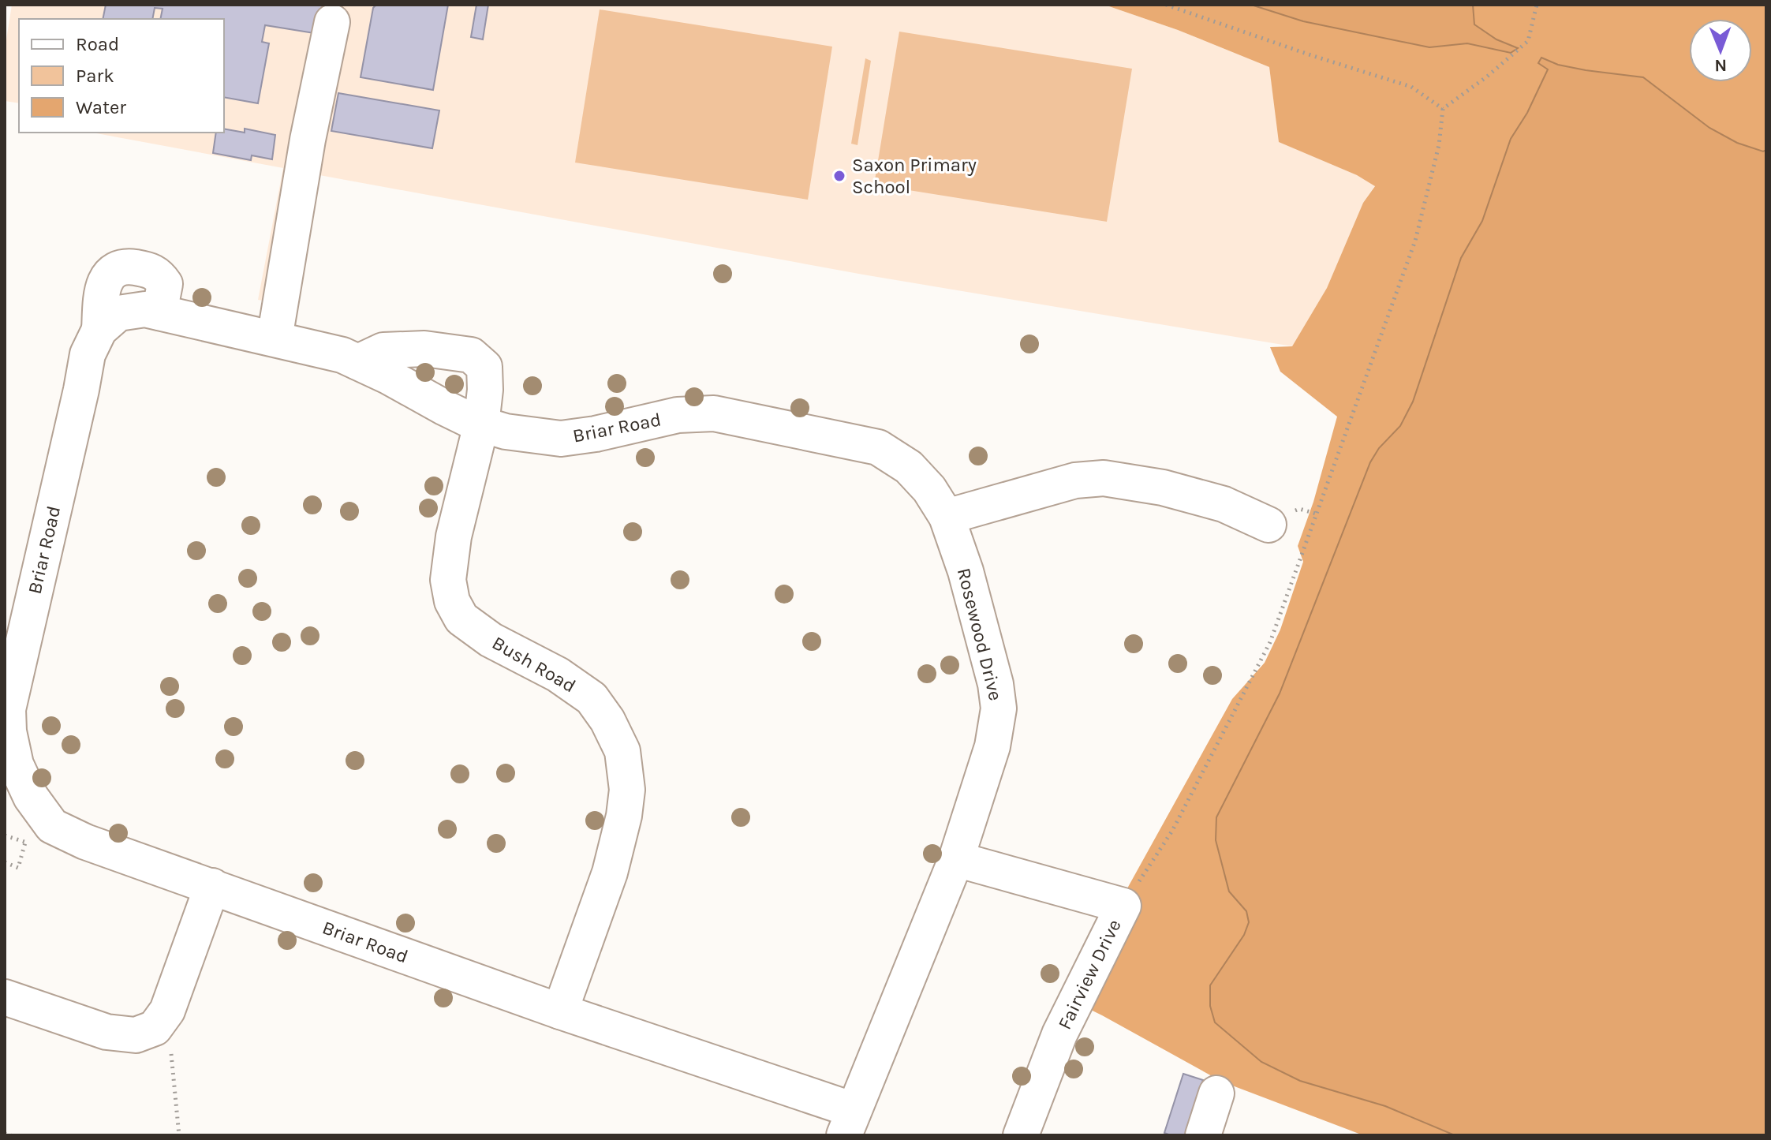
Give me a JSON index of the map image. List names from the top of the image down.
{
  "streets": {
    "street": [
      "Briar Road",
      "Rosewood Drive",
      "Bush Road",
      "Fairview Drive"
    ]
  },
  "crossings": [
    ["Briar Road", "Rosewood Drive"],
    ["Briar Road", "Bush Road"],
    ["Rosewood Drive", "Fairview Drive"]
  ],
  "places": ["Saxon Primary School"],
  "legend": ["Road", "Park", "Water"],
  "north": "bottom"
}
